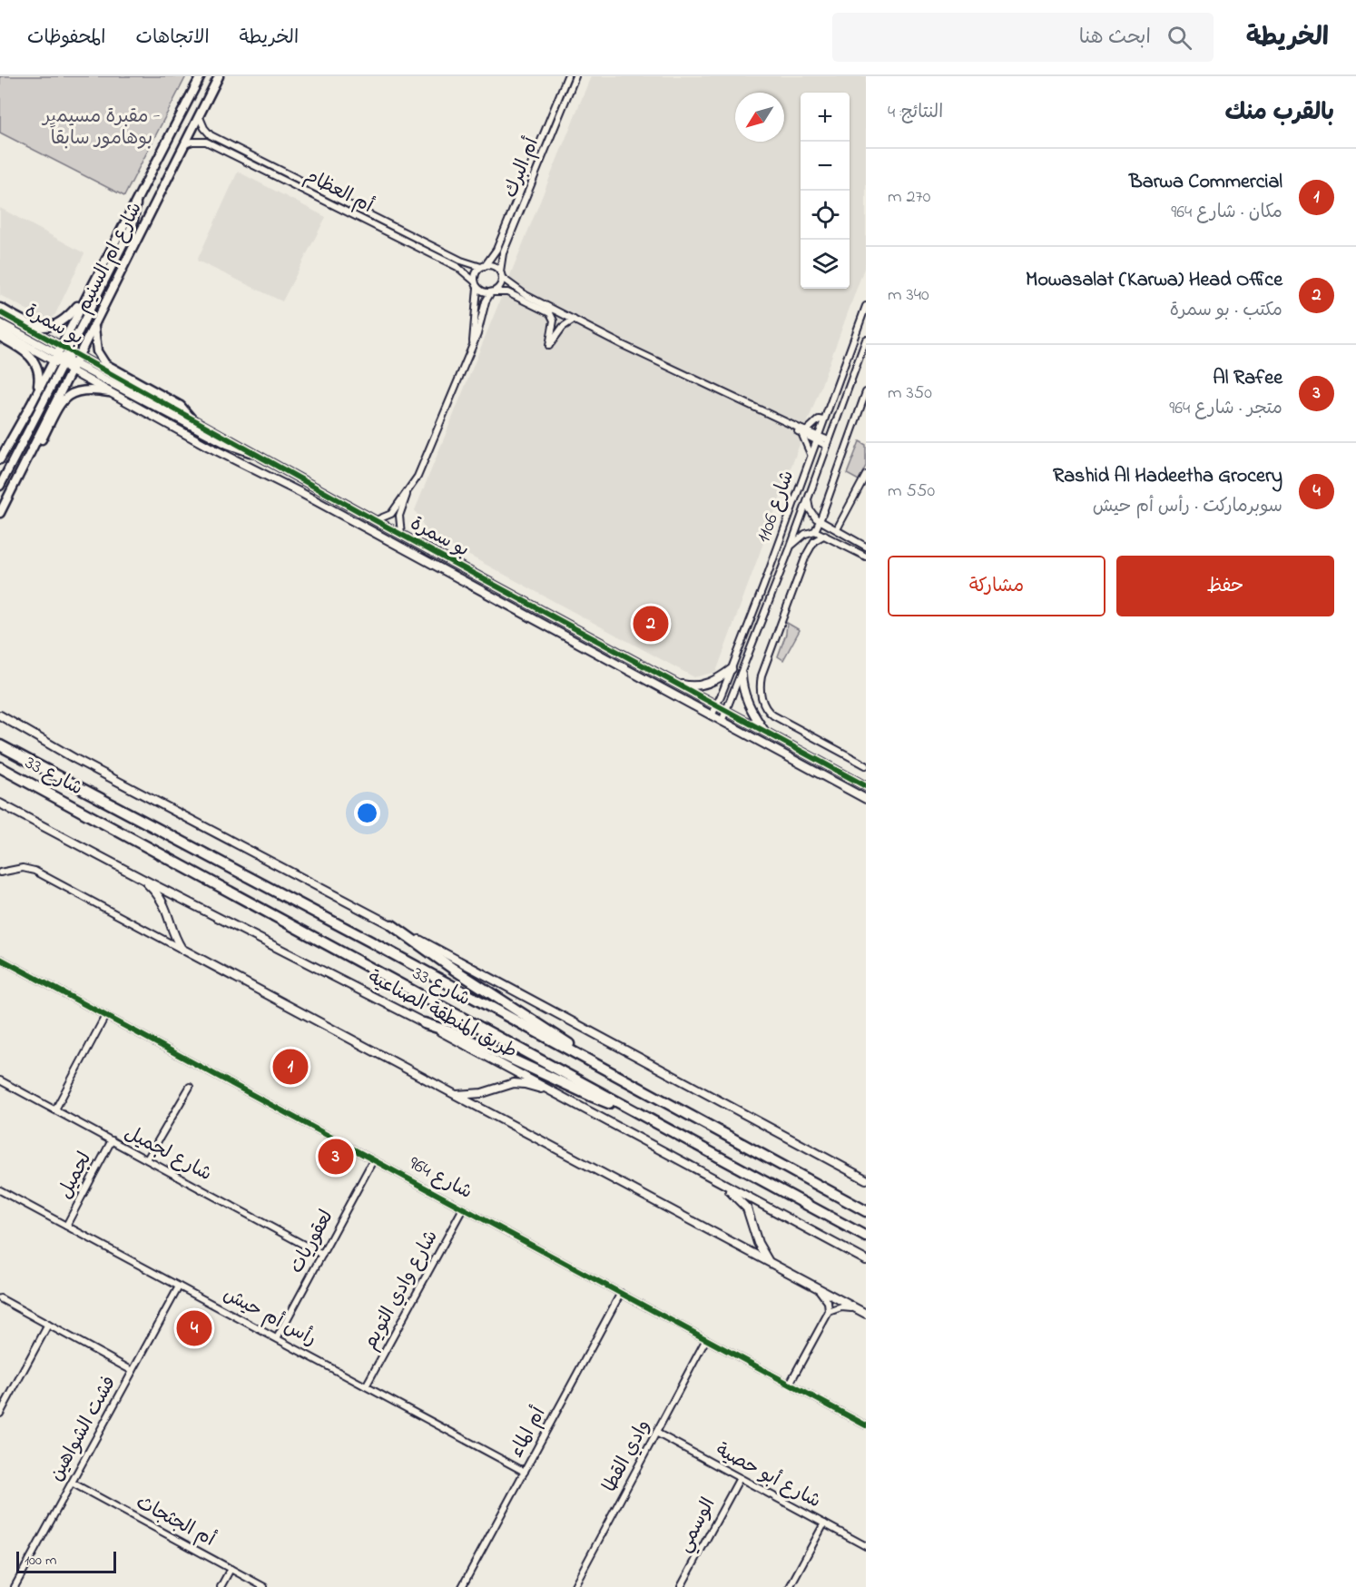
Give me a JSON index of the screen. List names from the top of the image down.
{
  "streets": {
    "highway": ["شارع 33"],
    "main road": ["شارع ام السنيم"],
    "street": [
      "أم البرك",
      "أم العظام",
      "بو سمرة",
      "شارع 1106",
      "طريق المنطقة الصناعية",
      "شارع لجميل",
      "لجميل",
      "شارع 964",
      "لعقوريات",
      "شارع وادي التويم",
      "رأس أم حيش",
      "فشت الشواهين",
      "أم الماء",
      "وادي القطا",
      "شارع أبو حصية",
      "أم الجثجاث",
      "الوسمي"
    ]
  },
  "crossings": [
    ["أم البرك", "أم العظام"],
    ["أم العظام", "شارع ام السنيم"],
    ["شارع ام السنيم", "بو سمرة"],
    ["بو سمرة", "شارع 1106"],
    ["شارع لجميل", "لجميل"],
    ["شارع لجميل", "لعقوريات"],
    ["لجميل", "رأس أم حيش"],
    ["شارع 964", "لعقوريات"],
    ["شارع 964", "شارع وادي التويم"],
    ["شارع 964", "أم الماء"],
    ["شارع 964", "وادي القطا"],
    ["لعقوريات", "رأس أم حيش"],
    ["شارع وادي التويم", "رأس أم حيش"],
    ["رأس أم حيش", "فشت الشواهين"],
    ["رأس أم حيش", "أم الماء"],
    ["فشت الشواهين", "أم الجثجاث"],
    ["وادي القطا", "شارع أبو حصية"],
    ["شارع أبو حصية", "الوسمي"]
  ],
  "parks": ["مقبرة مسيمير - بوهامور سابقاً"],
  "scale_bar": "100 m",
  "north": "bottom left",
  "page": {
    "header": "الخريطة",
    "search": "ابحث هنا",
    "nav": ["الخريطة", "الاتجاهات", "المحفوظات"],
    "heading": ["بالقرب منك", "النتائج: 4"],
    "map_buttons": ["+", "−"],
    "list": [
      {
        "mark": "1",
        "name": "Barwa Commercial",
        "note": "مكان · شارع 964",
        "value": "270 m"
      },
      {
        "mark": "2",
        "name": "Mowasalat (Karwa) Head Office",
        "note": "مكتب · بو سمرة",
        "value": "340 m"
      },
      {
        "mark": "3",
        "name": "Al Rafee",
        "note": "متجر · شارع 964",
        "value": "350 m"
      },
      {
        "mark": "4",
        "name": "Rashid Al Hadeetha Grocery",
        "note": "سوبرماركت · رأس أم حيش",
        "value": "550 m"
      }
    ],
    "buttons": ["حفظ", "مشاركة"],
    "pins": [
      "2",
      "1",
      "3",
      "4"
    ],
    "scale": "100 m"
  }
}
